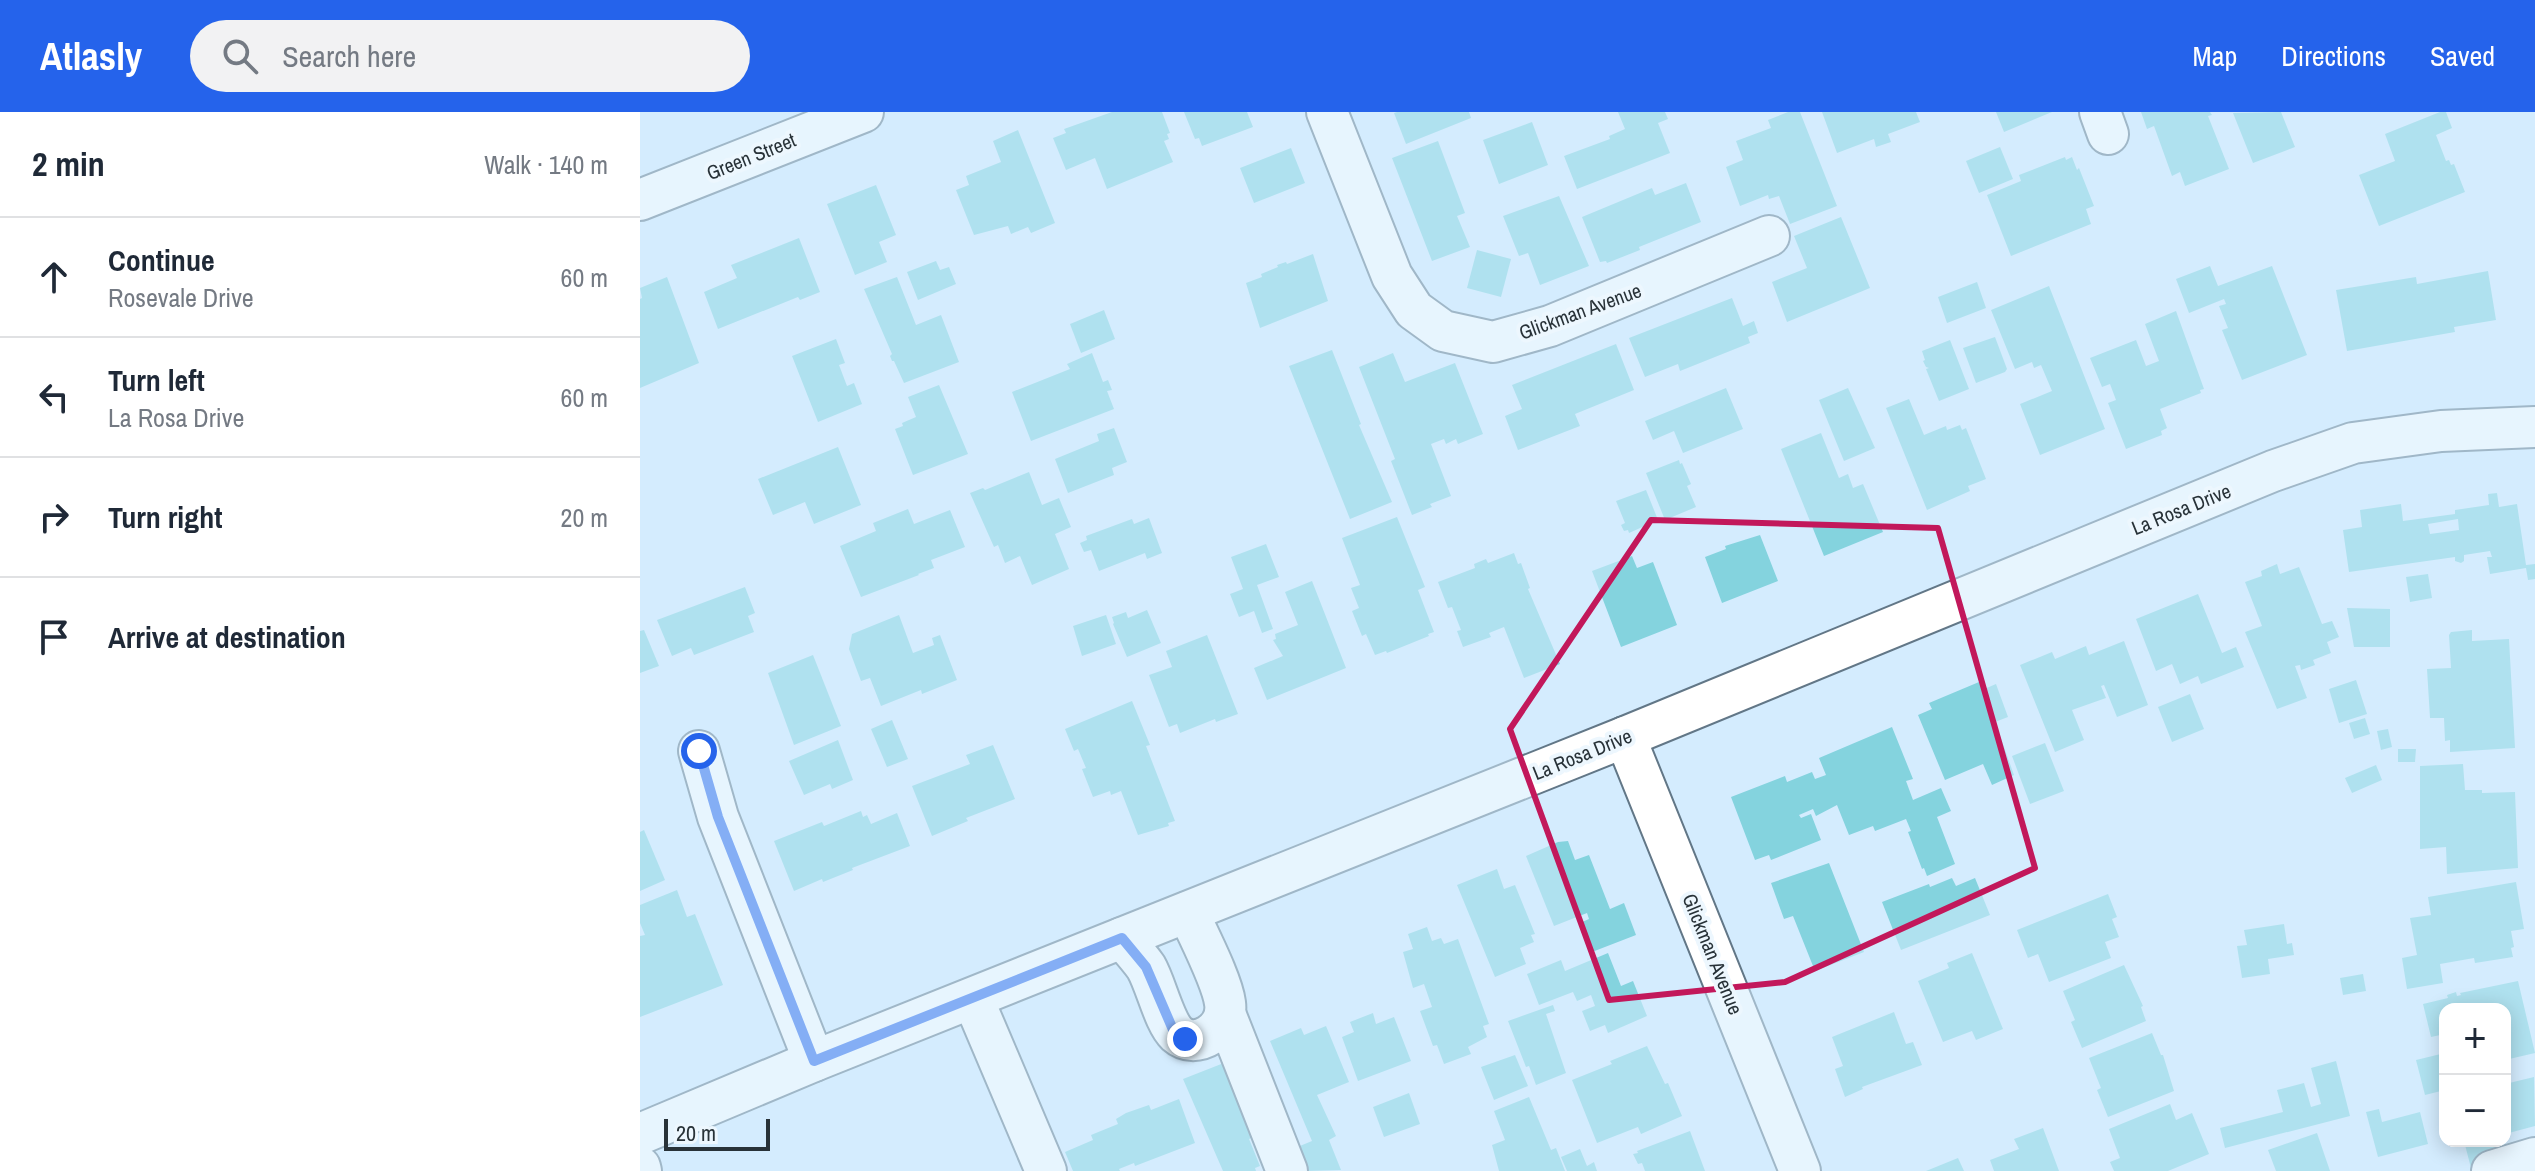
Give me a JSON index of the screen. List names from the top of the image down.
{
  "streets": {
    "street": ["Green Street", "Glickman Avenue", "La Rosa Drive"]
  },
  "crossings": [
    ["Glickman Avenue", "La Rosa Drive"]
  ],
  "scale_bar": "20 m",
  "page": {
    "header": "Atlasly",
    "search": "Search here",
    "nav": ["Map", "Directions", "Saved"],
    "heading": ["2 min", "Walk · 140 m"],
    "list": [
      ["Continue", "Rosevale Drive", "60 m"],
      ["Turn left", "La Rosa Drive", "60 m"],
      ["Turn right", "20 m"],
      "Arrive at destination"
    ],
    "map_buttons": ["+", "−"],
    "scale": "20 m"
  }
}
